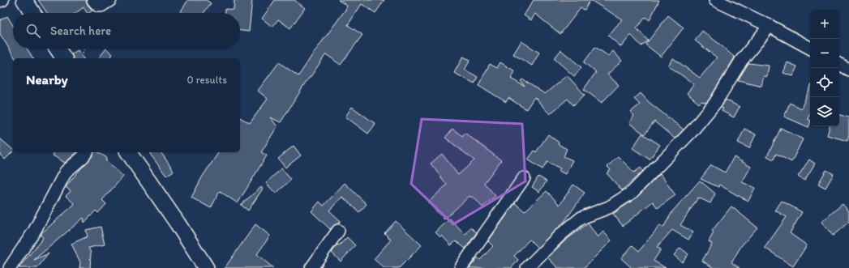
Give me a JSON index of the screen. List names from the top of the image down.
{
  "page": {
    "map_buttons": ["+", "−"],
    "search": "Search here",
    "heading": ["Nearby", "0 results"]
  }
}
